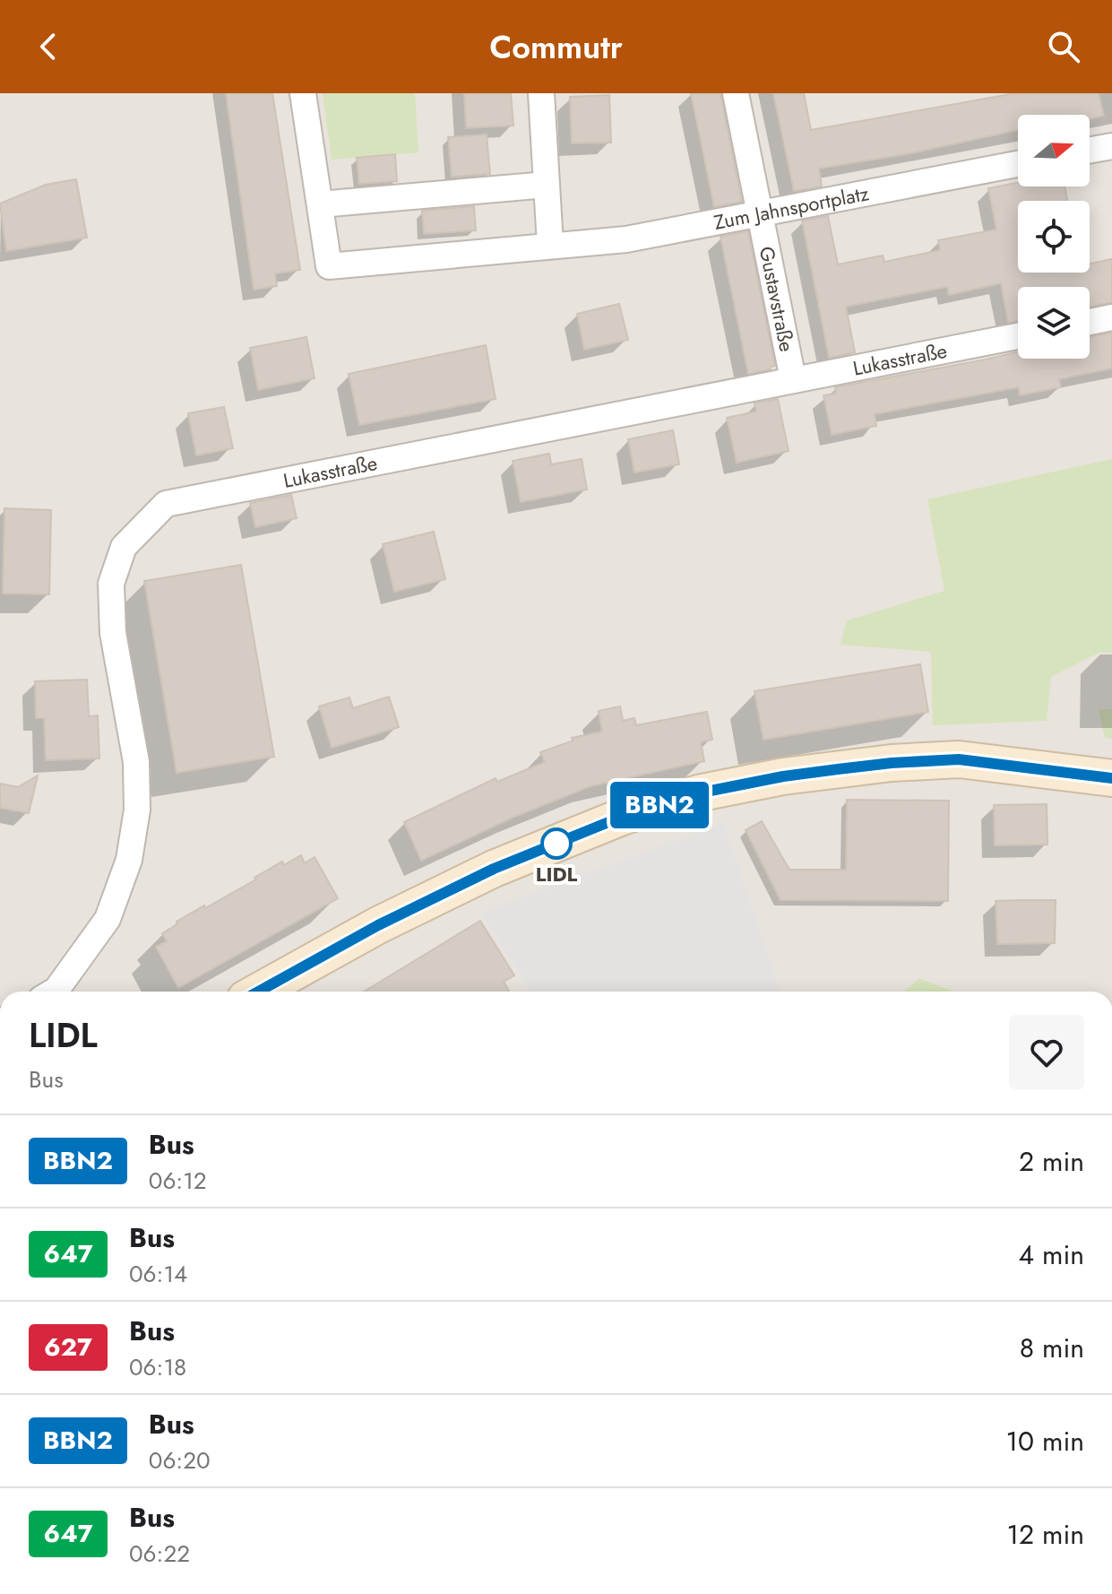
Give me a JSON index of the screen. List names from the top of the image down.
{
  "streets": {
    "street": ["Zum Jahnsportplatz", "Gustavstraße", "Lukasstraße"]
  },
  "crossings": [
    ["Zum Jahnsportplatz", "Gustavstraße"],
    ["Gustavstraße", "Lukasstraße"]
  ],
  "places": ["LIDL"],
  "lines": ["bus line BBN2"],
  "north": "right",
  "page": {
    "header": "Commutr",
    "on_map": "BBN2",
    "heading": ["LIDL", "Bus"],
    "list": [
      {
        "mark": "BBN2",
        "name": "Bus",
        "note": "06:12",
        "value": "2 min"
      },
      {
        "mark": "647",
        "name": "Bus",
        "note": "06:14",
        "value": "4 min"
      },
      {
        "mark": "627",
        "name": "Bus",
        "note": "06:18",
        "value": "8 min"
      },
      {
        "mark": "BBN2",
        "name": "Bus",
        "note": "06:20",
        "value": "10 min"
      },
      {
        "mark": "647",
        "name": "Bus",
        "note": "06:22",
        "value": "12 min"
      }
    ]
  }
}
